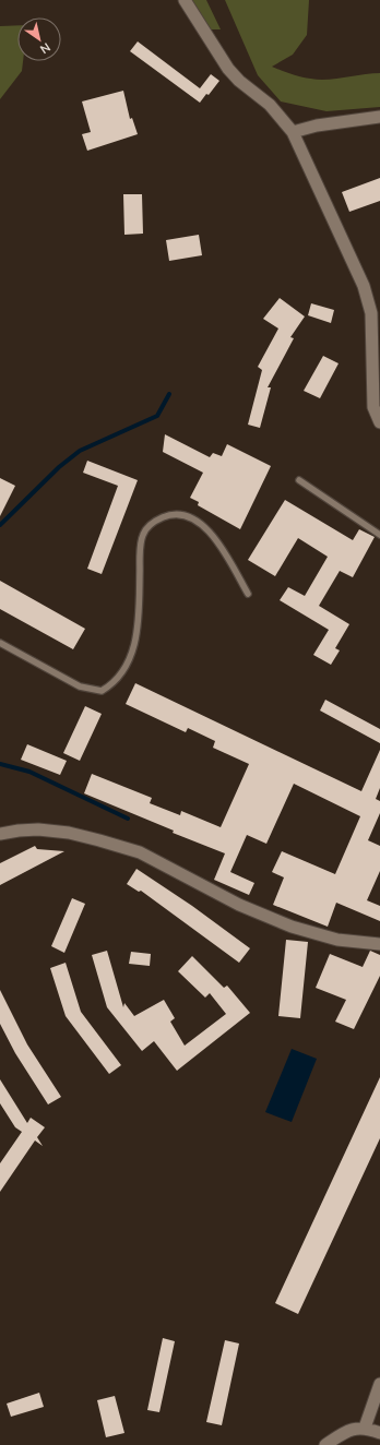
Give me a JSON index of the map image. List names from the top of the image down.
{
  "north": "bottom right"
}
